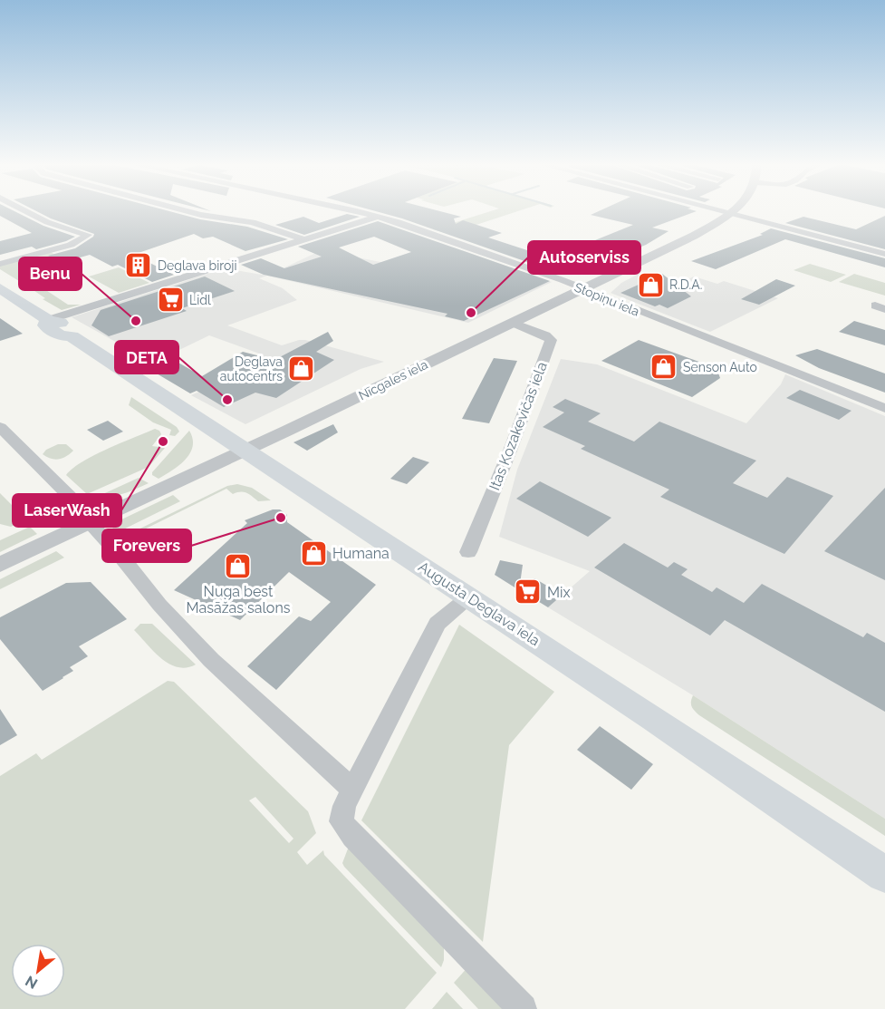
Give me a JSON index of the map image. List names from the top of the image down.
{
  "streets": {
    "main road": ["Augusta Deglava iela"],
    "street": ["Stopiņu iela", "Nīcgales iela", "Itas Kozakevičas iela"]
  },
  "crossings": [
    ["Stopiņu iela", "Nīcgales iela"],
    ["Nīcgales iela", "Itas Kozakevičas iela"],
    ["Nīcgales iela", "Augusta Deglava iela"]
  ],
  "places": {
    "building": ["Deglava biroji"],
    "shop": [
      "R.D.A.",
      "Senson Auto",
      "Deglava autocentrs",
      "Humana",
      "Nuga best Masāžas salons"
    ],
    "supermarket": ["Lidl", "Mix"],
    "other": [
      "Autoserviss",
      "Benu",
      "DETA",
      "LaserWash",
      "Forevers"
    ]
  },
  "north": "bottom left"
}
